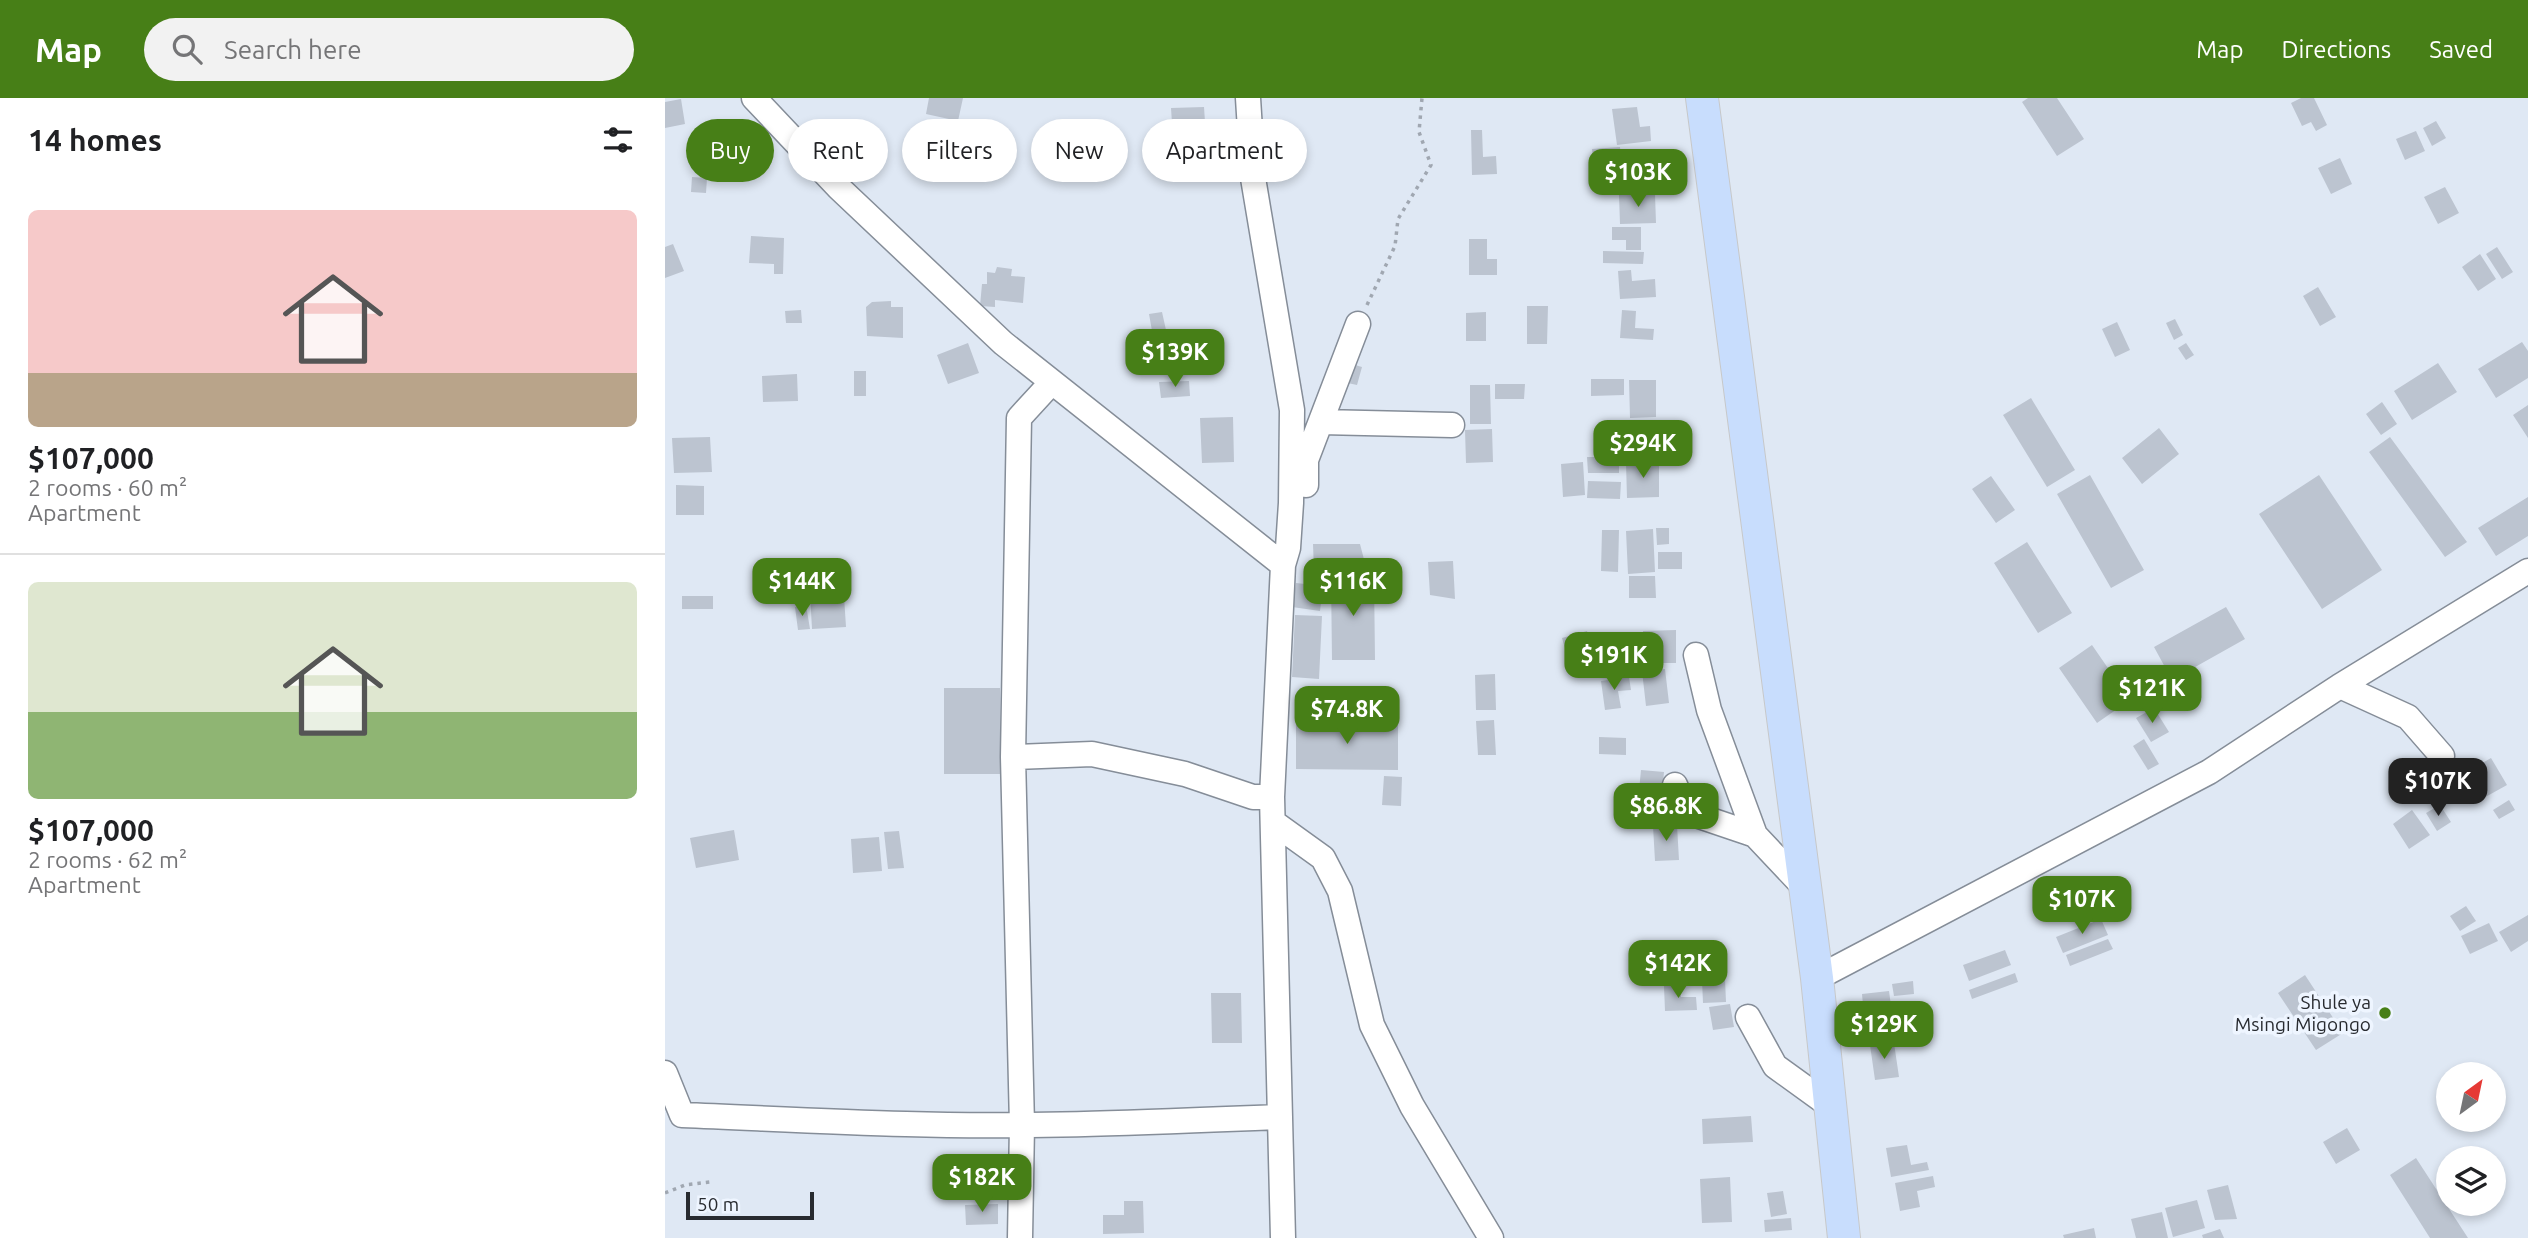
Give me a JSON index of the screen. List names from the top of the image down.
{
  "places": ["Shule ya Msingi Migongo"],
  "scale_bar": "50 m",
  "north": "top right",
  "page": {
    "header": "Map",
    "search": "Search here",
    "nav": ["Map", "Directions", "Saved"],
    "heading": "14 homes",
    "chip": [
      "Buy",
      "Rent",
      "Filters",
      "New",
      "Apartment"
    ],
    "price": [
      "$103K",
      "$139K",
      "$294K",
      "$144K",
      "$116K",
      "$191K",
      "$121K",
      "$74.8K",
      "$107K",
      "$86.8K",
      "$107K",
      "$142K",
      "$129K",
      "$182K"
    ],
    "list": [
      {
        "name": "$107,000",
        "note": "2 rooms · 60 m² · Apartment"
      },
      {
        "name": "$107,000",
        "note": "2 rooms · 62 m² · Apartment"
      }
    ],
    "scale": "50 m"
  }
}
